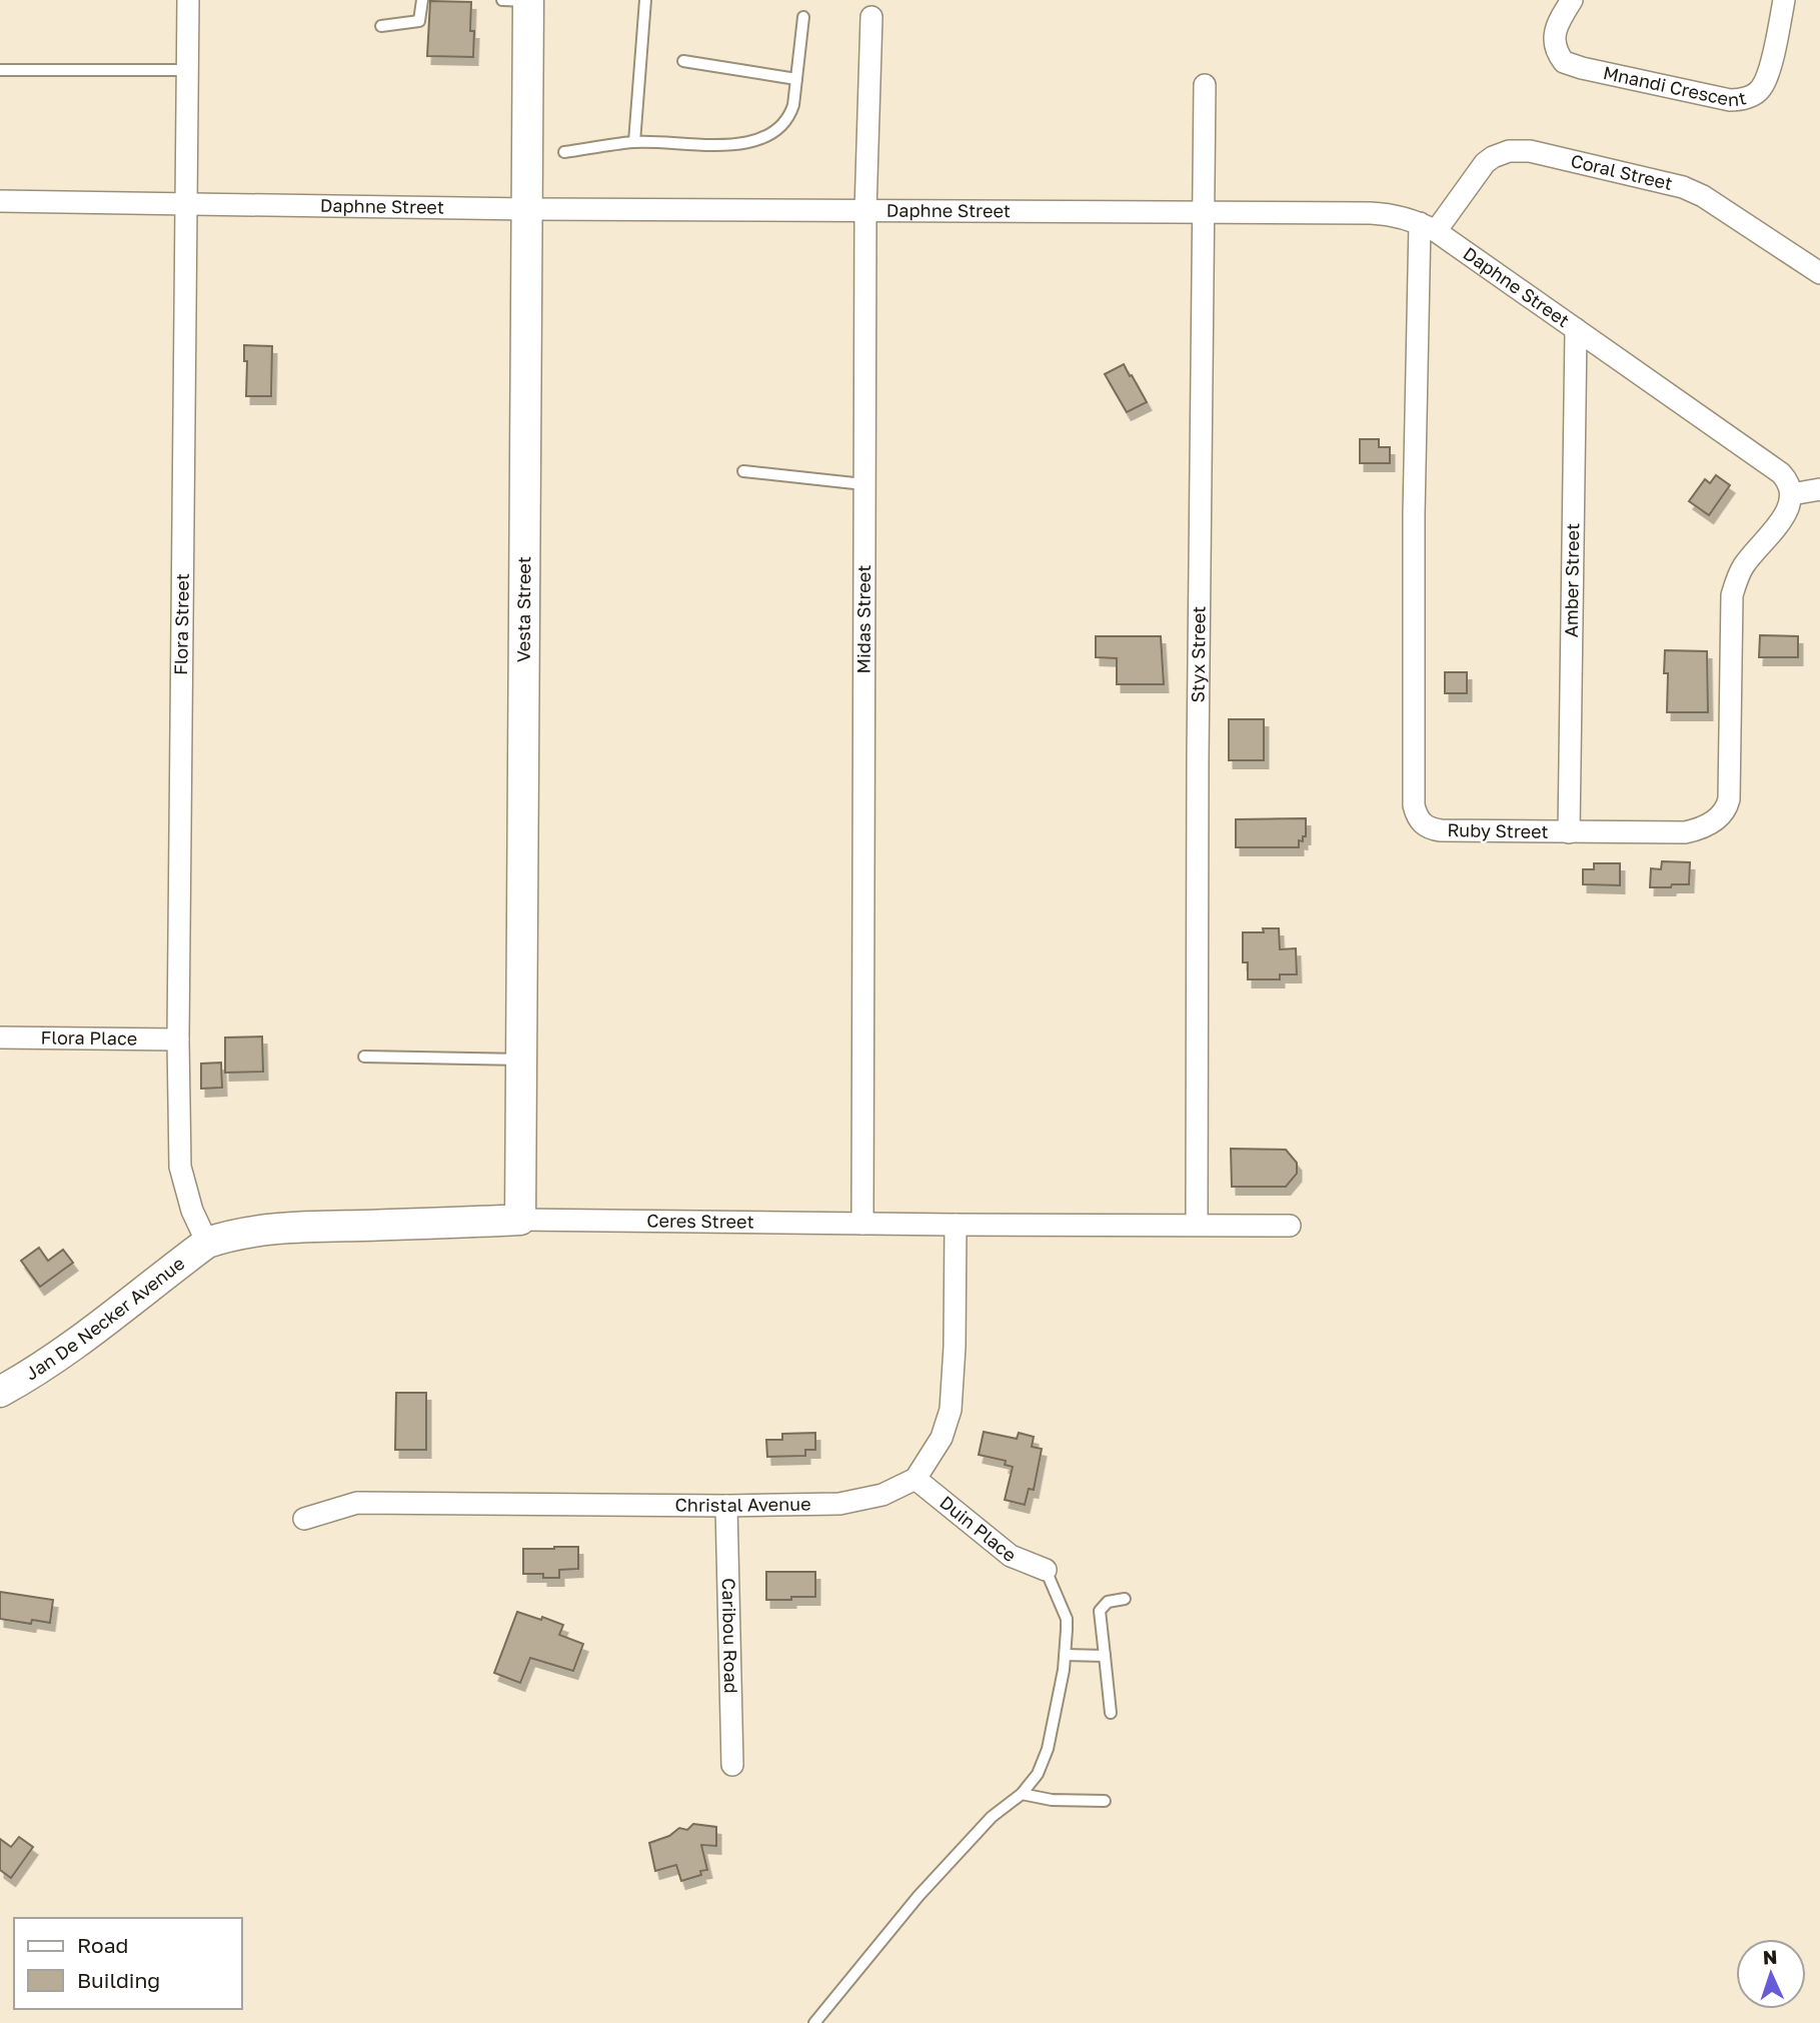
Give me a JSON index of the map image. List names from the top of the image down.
{
  "streets": {
    "street": [
      "Mnandi Crescent",
      "Coral Street",
      "Daphne Street",
      "Amber Street",
      "Vesta Street",
      "Midas Street",
      "Flora Street",
      "Styx Street",
      "Ruby Street",
      "Flora Place",
      "Ceres Street",
      "Jan De Necker Avenue",
      "Christal Avenue",
      "Duin Place",
      "Caribou Road"
    ]
  },
  "crossings": [
    ["Coral Street", "Daphne Street"],
    ["Coral Street", "Ruby Street"],
    ["Daphne Street", "Amber Street"],
    ["Daphne Street", "Vesta Street"],
    ["Daphne Street", "Midas Street"],
    ["Daphne Street", "Flora Street"],
    ["Daphne Street", "Styx Street"],
    ["Daphne Street", "Ruby Street"],
    ["Amber Street", "Ruby Street"],
    ["Vesta Street", "Ceres Street"],
    ["Midas Street", "Ceres Street"],
    ["Flora Street", "Flora Place"],
    ["Flora Street", "Ceres Street"],
    ["Flora Street", "Jan De Necker Avenue"],
    ["Styx Street", "Ceres Street"],
    ["Ceres Street", "Jan De Necker Avenue"],
    ["Christal Avenue", "Duin Place"],
    ["Christal Avenue", "Caribou Road"]
  ],
  "legend": ["Road", "Building"],
  "north": "top"
}
